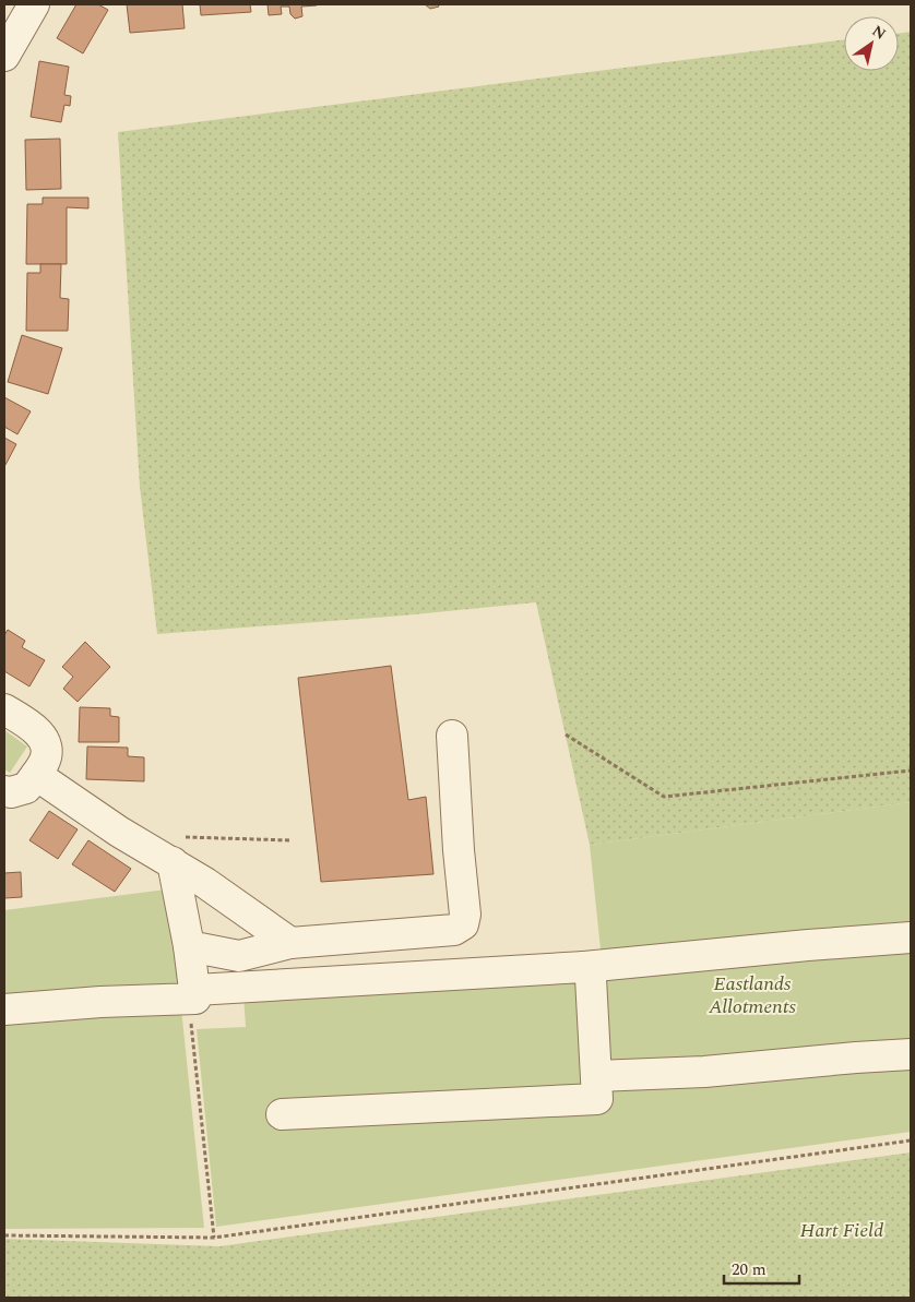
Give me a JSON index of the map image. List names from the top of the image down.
{
  "parks": ["Eastlands Allotments", "Hart Field"],
  "scale_bar": "20 m",
  "north": "top right"
}
